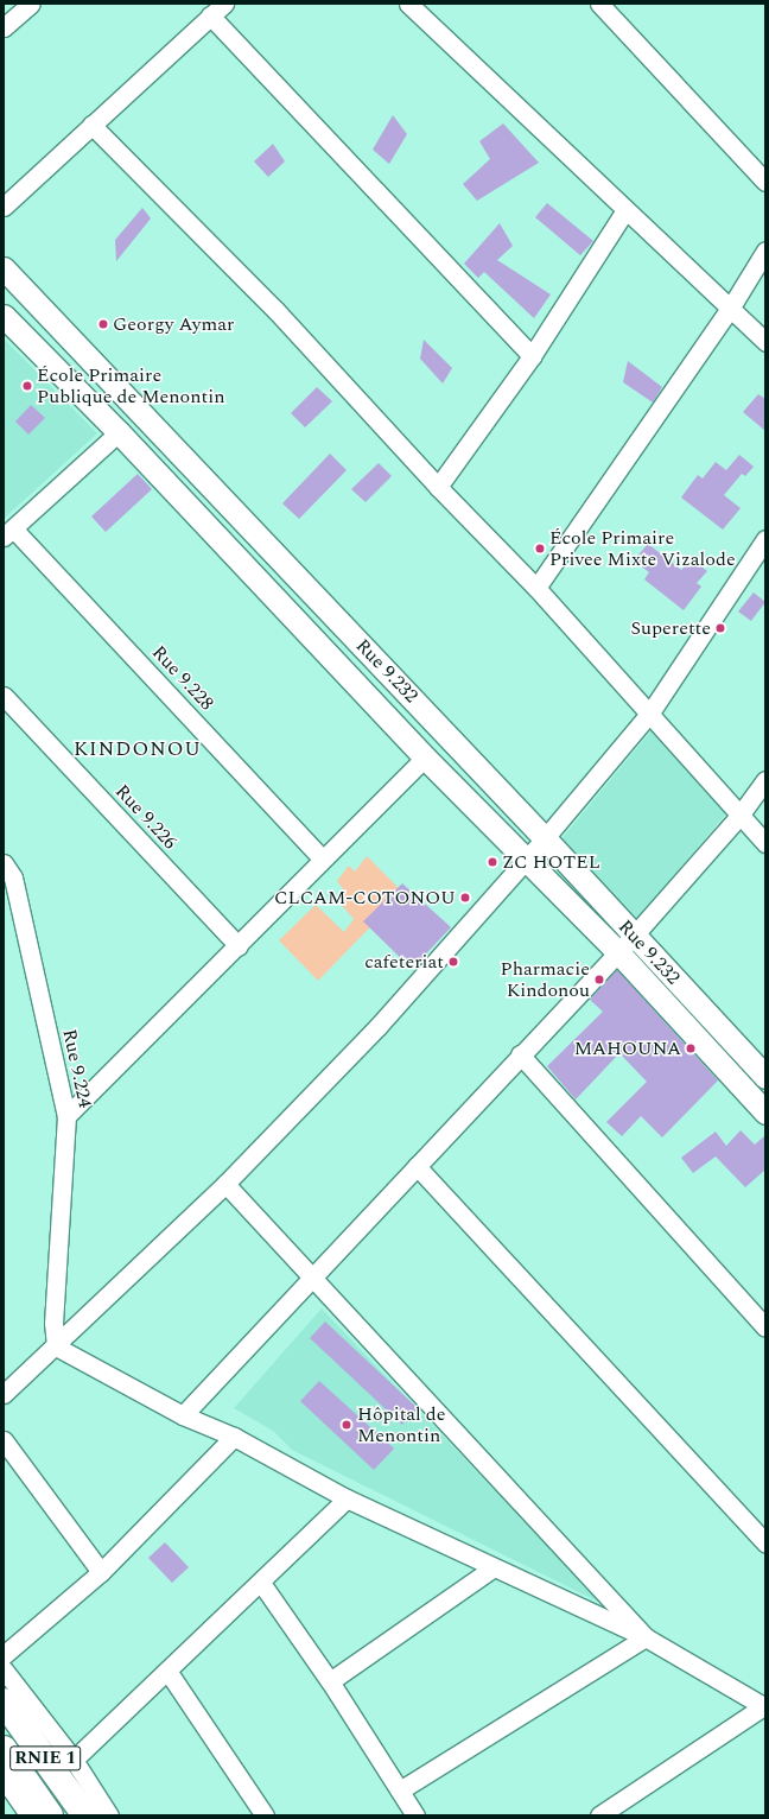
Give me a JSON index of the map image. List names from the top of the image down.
{
  "streets": {
    "highway": ["RNIE 1"],
    "street": [
      "Rue 9.232",
      "Rue 9.228",
      "Rue 9.226",
      "Rue 9.224"
    ]
  },
  "districts": ["KINDONOU"],
  "places": [
    "Georgy Aymar",
    "École Primaire Publique de Menontin",
    "École Primaire Privee Mixte Vizalode",
    "Superette",
    "ZC HOTEL",
    "CLCAM-COTONOU",
    "cafeteriat",
    "Pharmacie Kindonou",
    "MAHOUNA",
    "Hôpital de Menontin"
  ]
}
